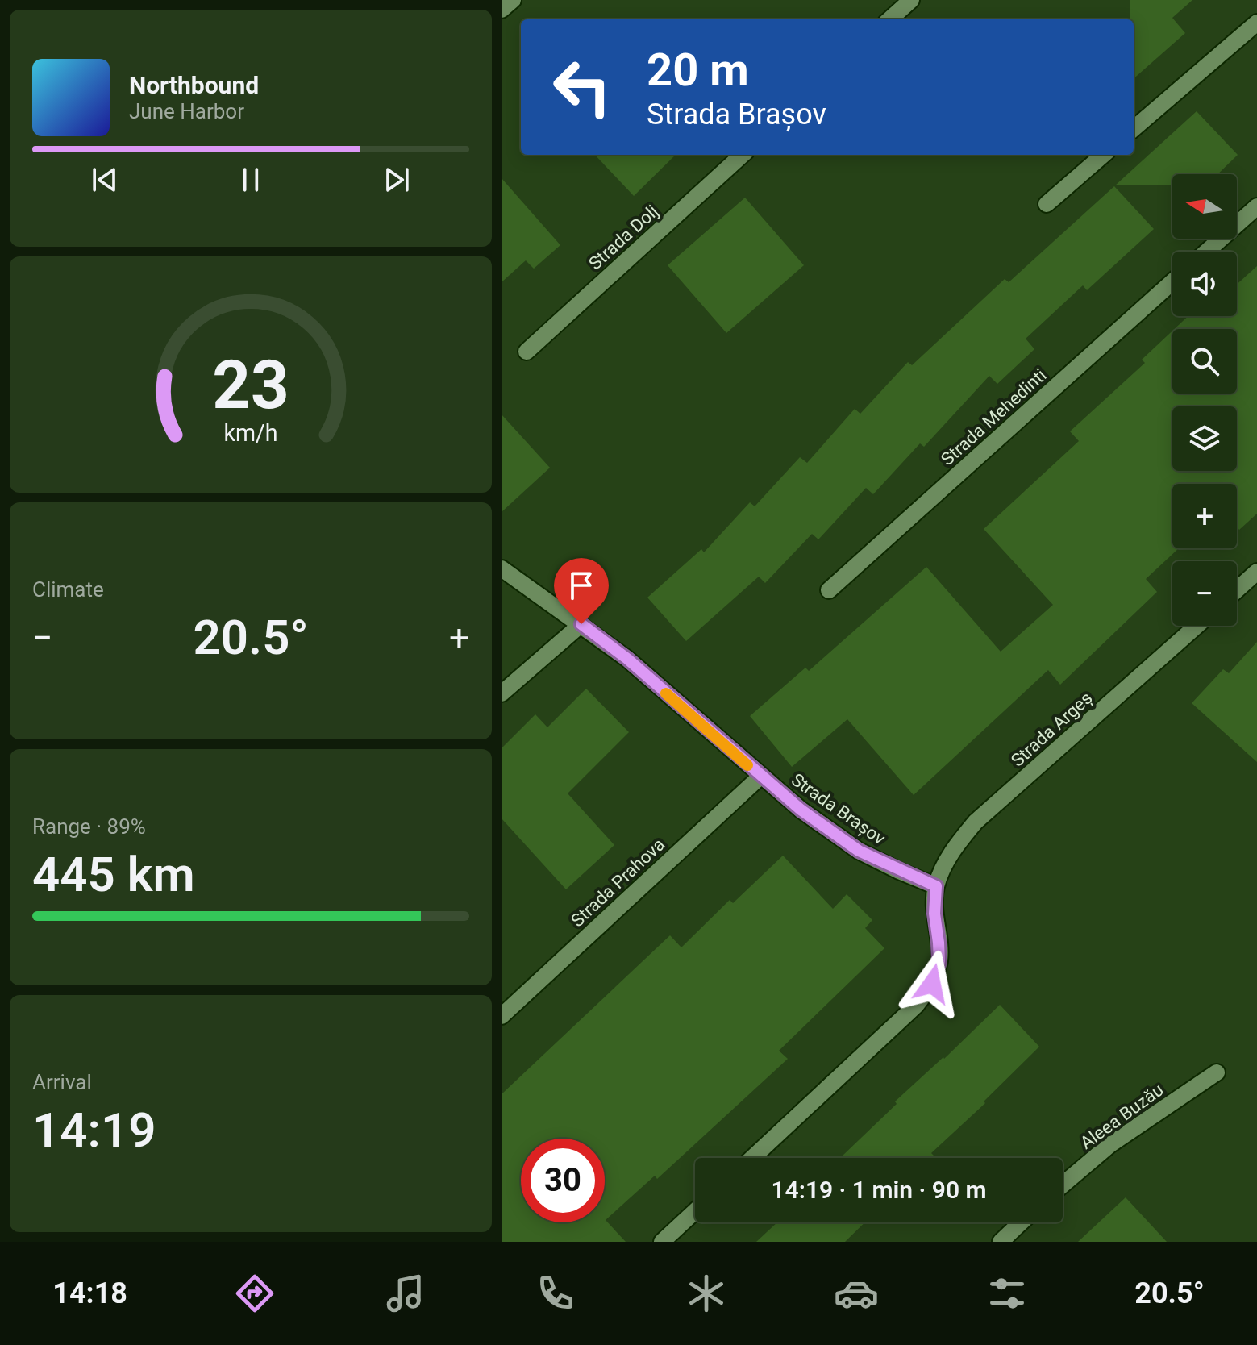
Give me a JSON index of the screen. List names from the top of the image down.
{
  "streets": {
    "street": [
      "Strada Dolj",
      "Strada Mehedinti",
      "Strada Argeș",
      "Strada Brașov",
      "Strada Prahova",
      "Aleea Buzău"
    ]
  },
  "crossings": [
    ["Strada Argeș", "Strada Brașov"],
    ["Strada Brașov", "Strada Prahova"]
  ],
  "north": "left",
  "page": {
    "turn": ["20 m", "Strada Brașov"],
    "song": ["Northbound", "June Harbor"],
    "map_buttons": ["+", "−"],
    "tile": [
      "Climate",
      ["Range · 89%", "445 km"],
      ["Arrival", "14:19"]
    ],
    "heat": ["−", "20.5°", "+"],
    "limit": "30",
    "trip": "14:19 · 1 min · 90 m",
    "tabs": ["14:18", "20.5°"],
    "gauge": ["23", "km/h"]
  }
}
